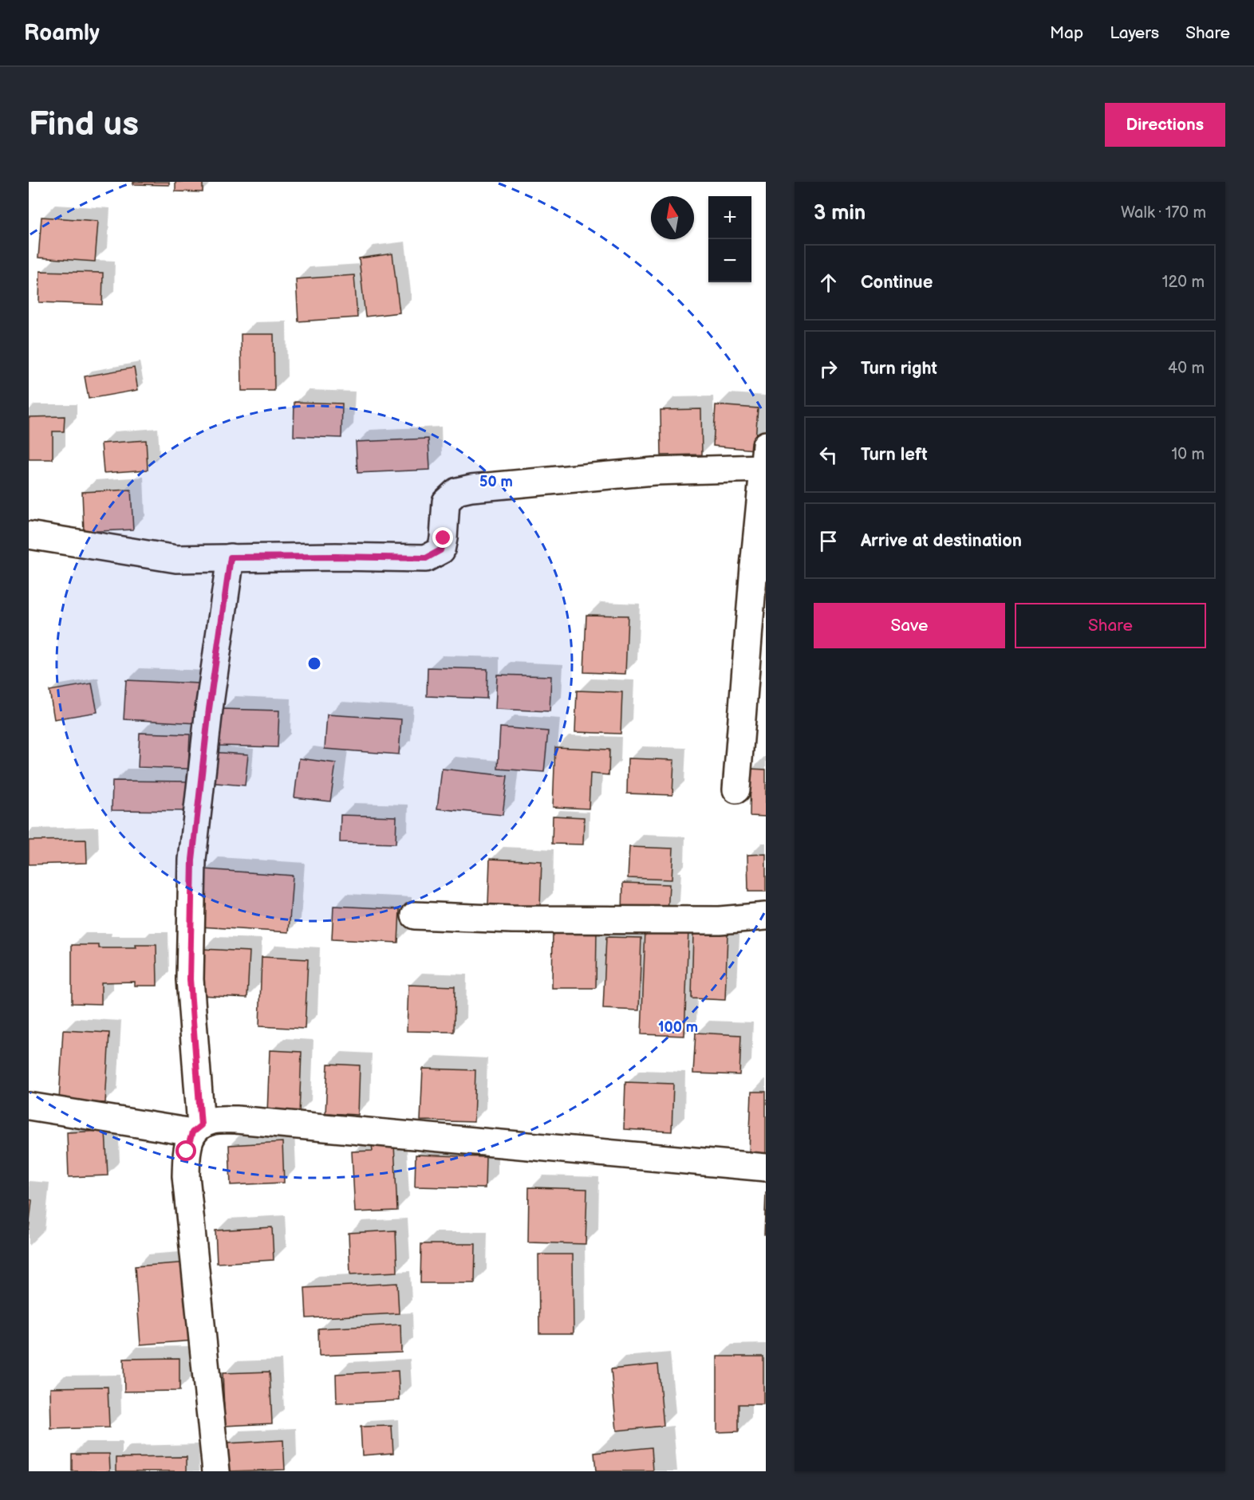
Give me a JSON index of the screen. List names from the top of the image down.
{
  "north": "top",
  "page": {
    "header": "Roamly",
    "nav": ["Map", "Layers", "Share"],
    "buttons": [
      "Directions",
      ["Save", "Share"]
    ],
    "title": "Find us",
    "heading": ["3 min", "Walk · 170 m"],
    "map_buttons": ["+", "−"],
    "list": [
      ["Continue", "120 m"],
      ["Turn right", "40 m"],
      ["Turn left", "10 m"],
      "Arrive at destination"
    ]
  },
  "rings": ["50 m", "100 m"]
}
